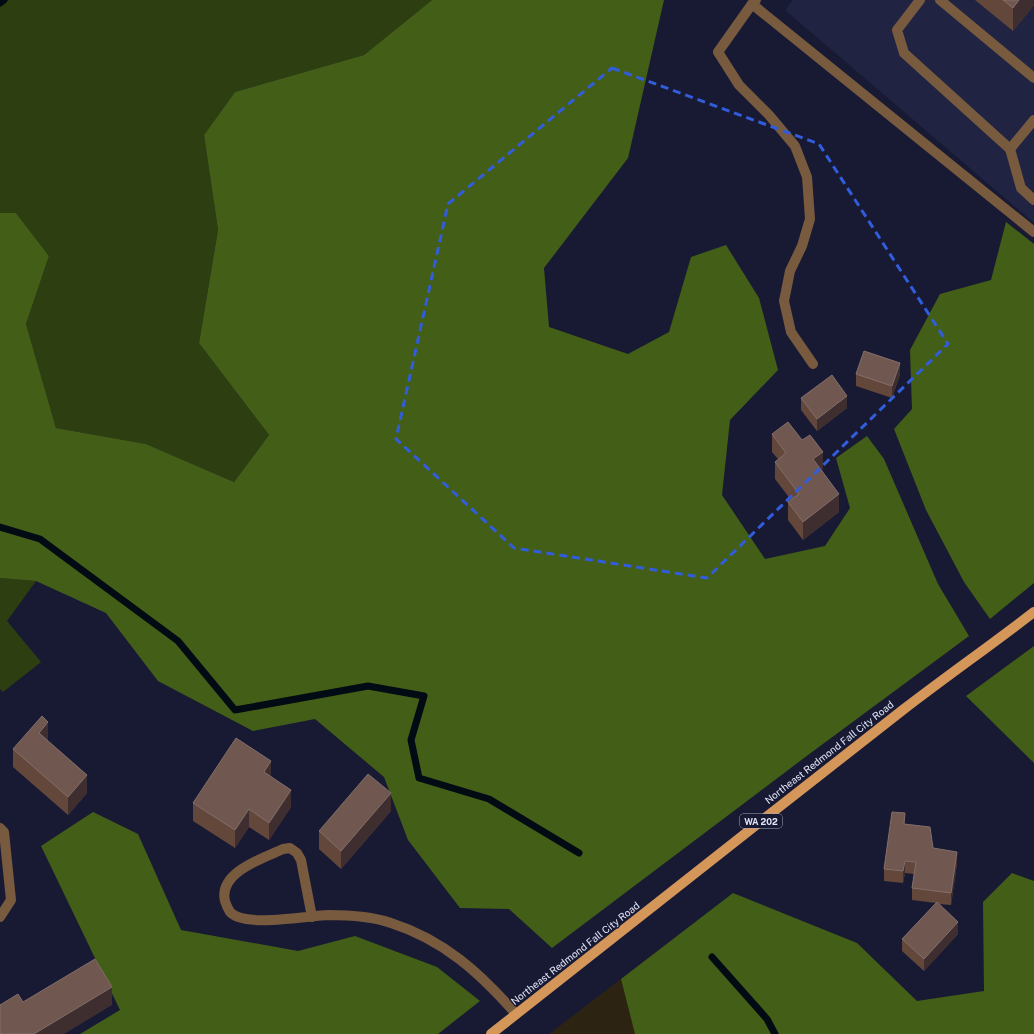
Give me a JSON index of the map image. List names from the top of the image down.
{
  "streets": {
    "main road": ["Northeast Redmond Fall City Road", "WA 202"]
  }
}
